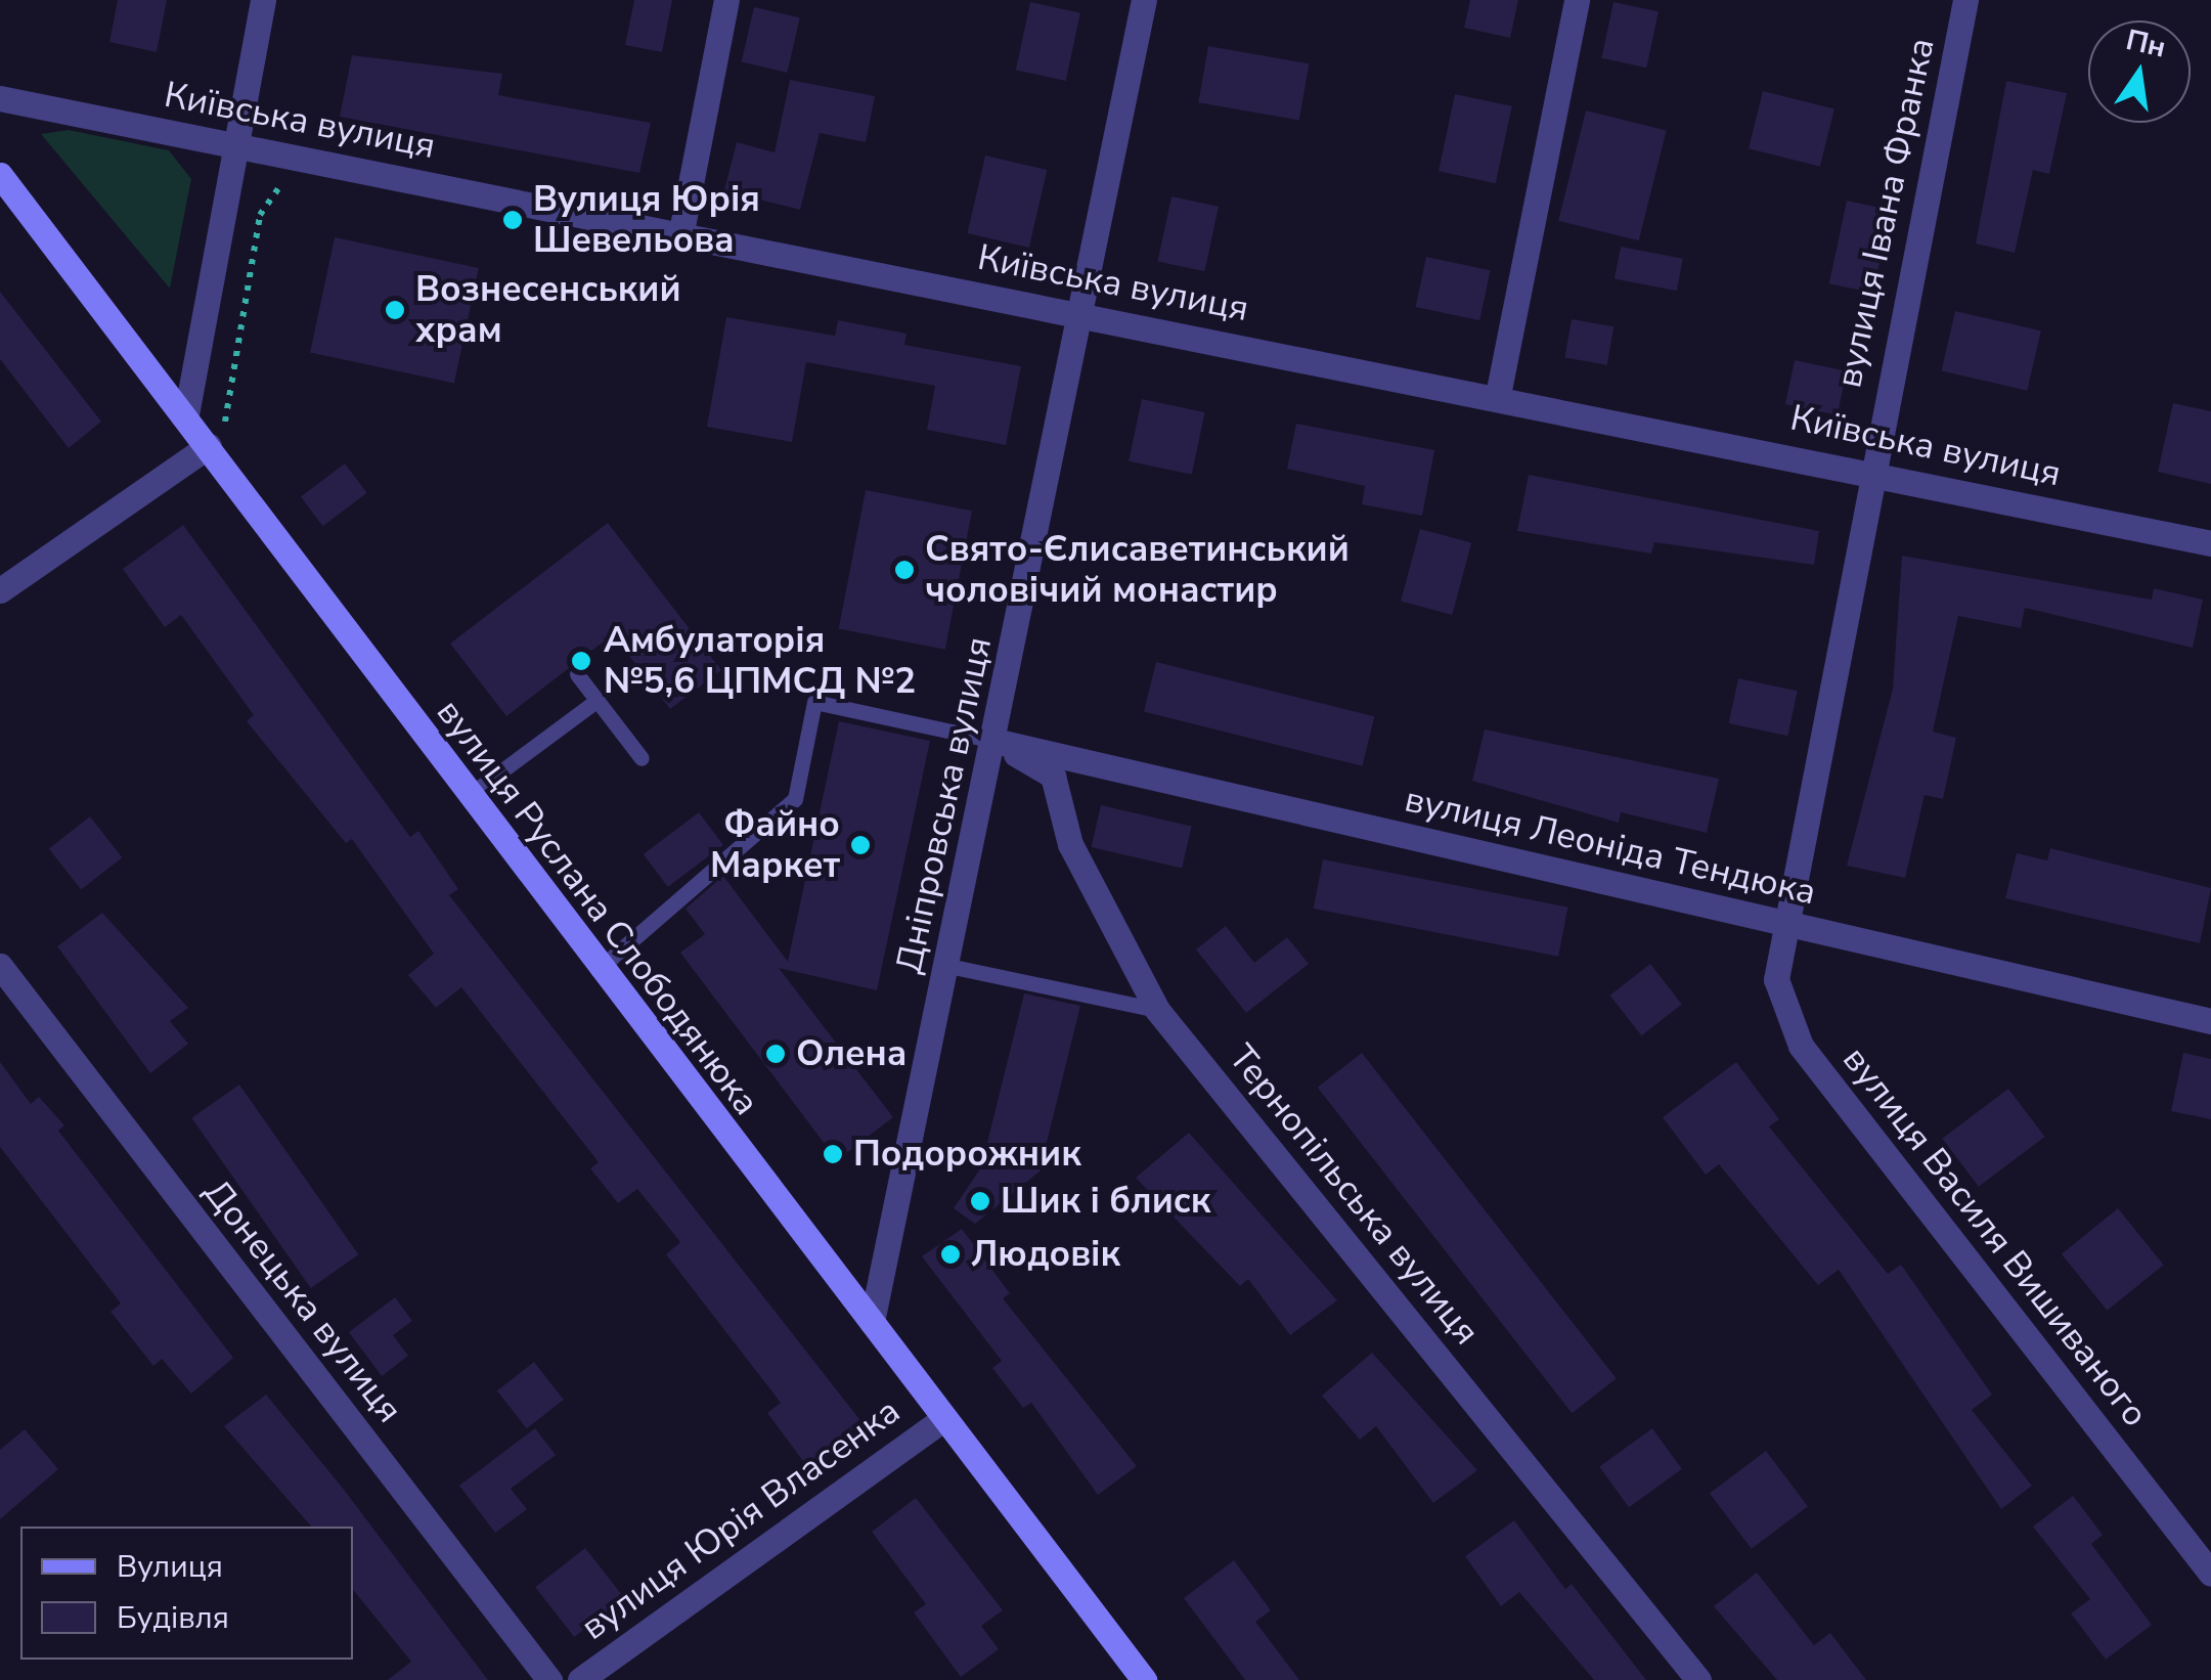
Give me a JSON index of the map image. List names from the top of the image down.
{
  "streets": {
    "main road": ["вулиця Руслана Слободянюка"],
    "street": [
      "Київська вулиця",
      "вулиця Івана Франка",
      "Дніпровська вулиця",
      "вулиця Леоніда Тендюка",
      "Тернопільська вулиця",
      "вулиця Василя Вишиваного",
      "Донецька вулиця",
      "вулиця Юрія Власенка"
    ]
  },
  "crossings": [
    ["Київська вулиця", "вулиця Івана Франка"],
    ["Київська вулиця", "Дніпровська вулиця"],
    ["вулиця Івана Франка", "вулиця Леоніда Тендюка"],
    ["вулиця Івана Франка", "вулиця Василя Вишиваного"],
    ["Дніпровська вулиця", "вулиця Леоніда Тендюка"],
    ["Дніпровська вулиця", "вулиця Руслана Слободянюка"],
    ["Дніпровська вулиця", "Тернопільська вулиця"],
    ["вулиця Леоніда Тендюка", "Тернопільська вулиця"],
    ["вулиця Леоніда Тендюка", "вулиця Василя Вишиваного"],
    ["вулиця Руслана Слободянюка", "вулиця Юрія Власенка"]
  ],
  "places": [
    "Вулиця Юрія Шевельова",
    "Вознесенський храм",
    "Свято-Єлисаветинський чоловічий монастир",
    "Амбулаторія №5,6 ЦПМСД №2",
    "Файно Маркет",
    "Олена",
    "Подорожник",
    "Шик і блиск",
    "Людовік"
  ],
  "legend": ["Вулиця", "Будівля"],
  "north": "top"
}
